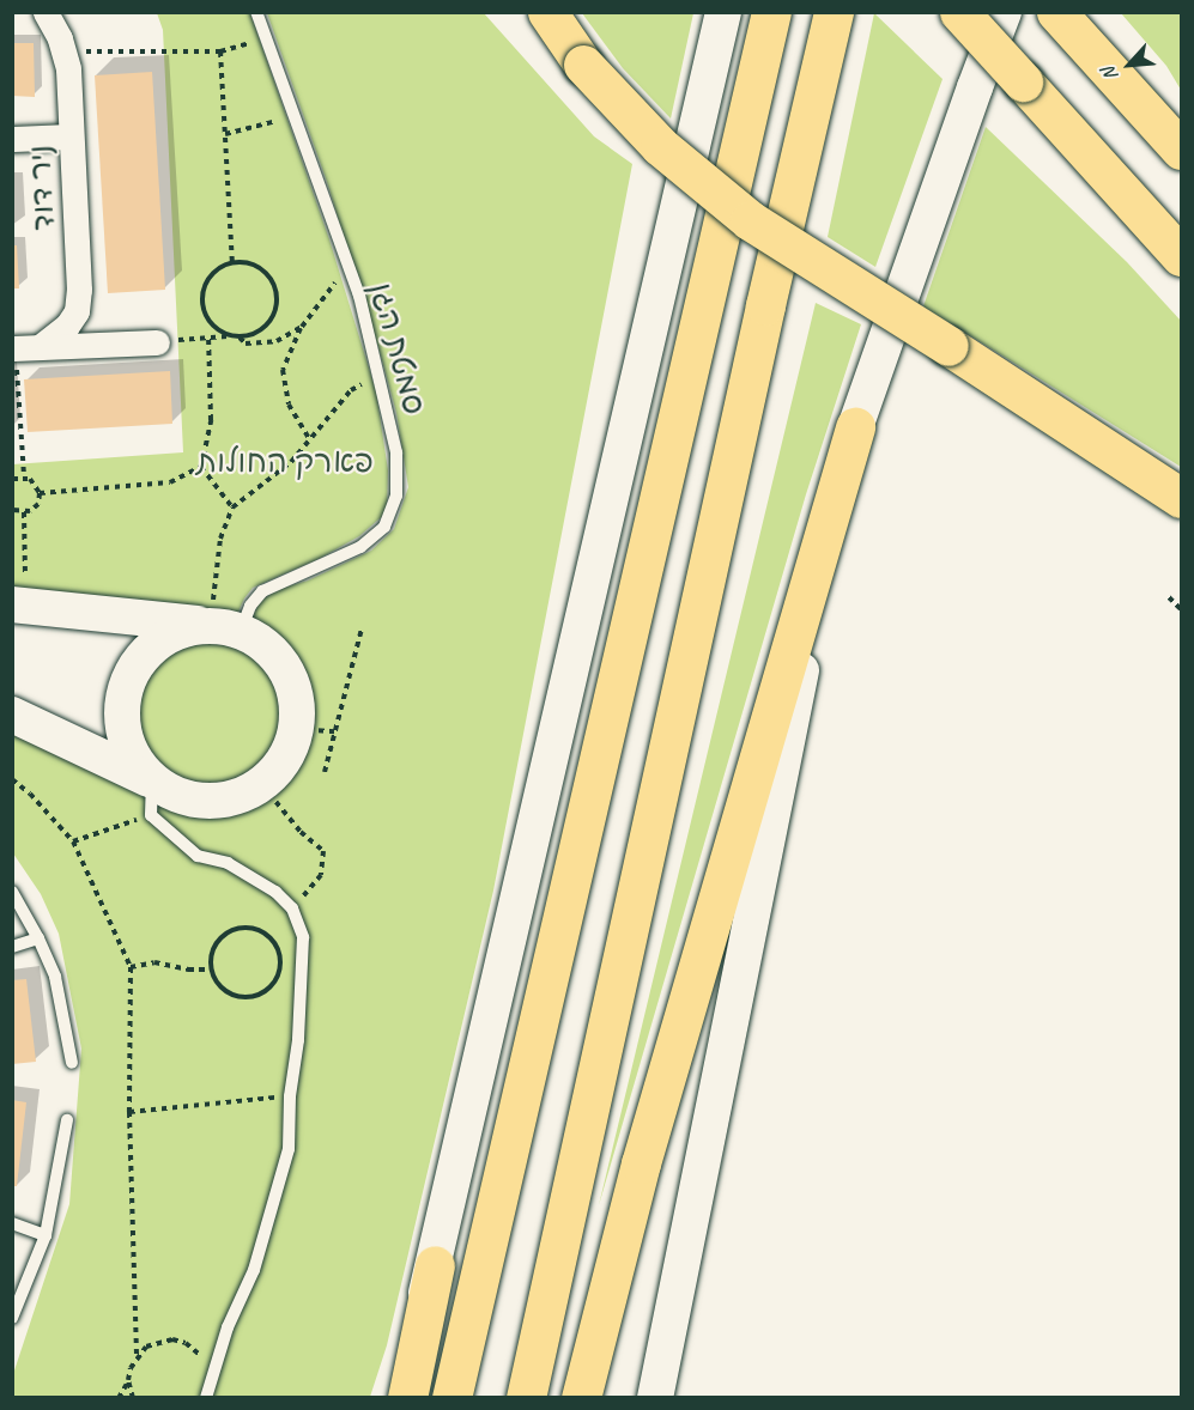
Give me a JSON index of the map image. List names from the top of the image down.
{
  "streets": {
    "street": ["ניר דוד"],
    "lane": ["סמטת הגן"]
  },
  "parks": ["פארק החולות"],
  "north": "bottom left"
}
